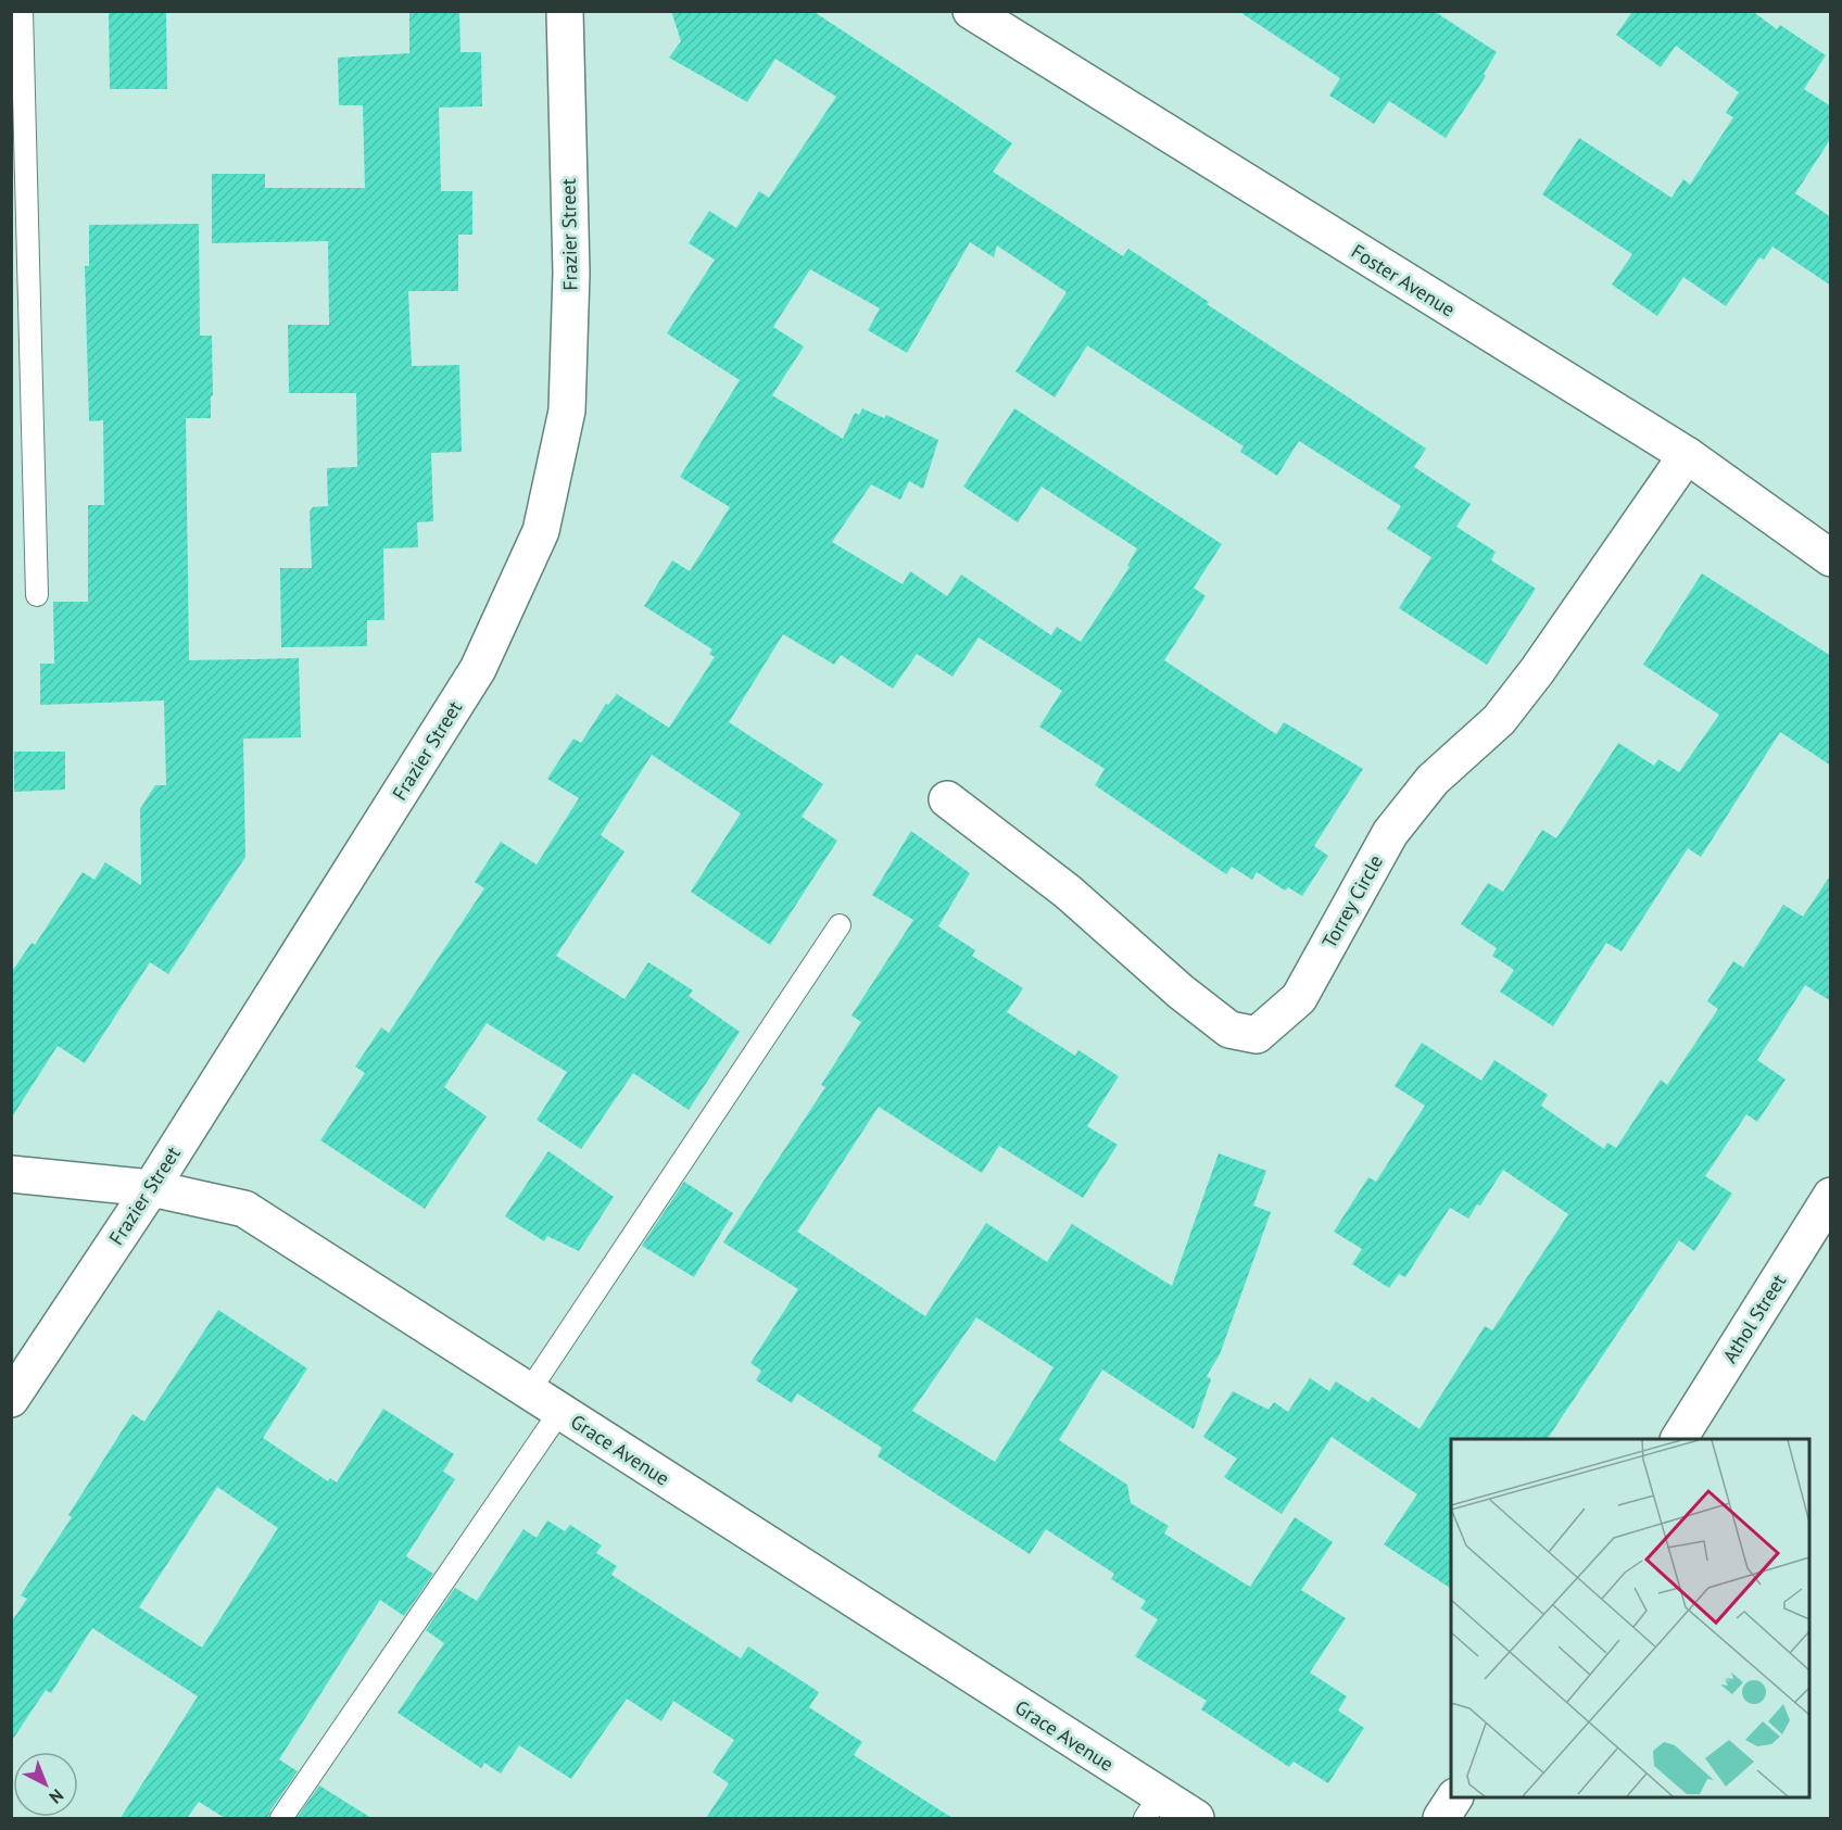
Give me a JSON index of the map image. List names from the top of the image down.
{
  "streets": {
    "street": [
      "Frazier Street",
      "Foster Avenue",
      "Torrey Circle",
      "Athol Street",
      "Grace Avenue"
    ]
  },
  "crossings": [
    ["Frazier Street", "Grace Avenue"],
    ["Foster Avenue", "Torrey Circle"]
  ],
  "north": "bottom right"
}
